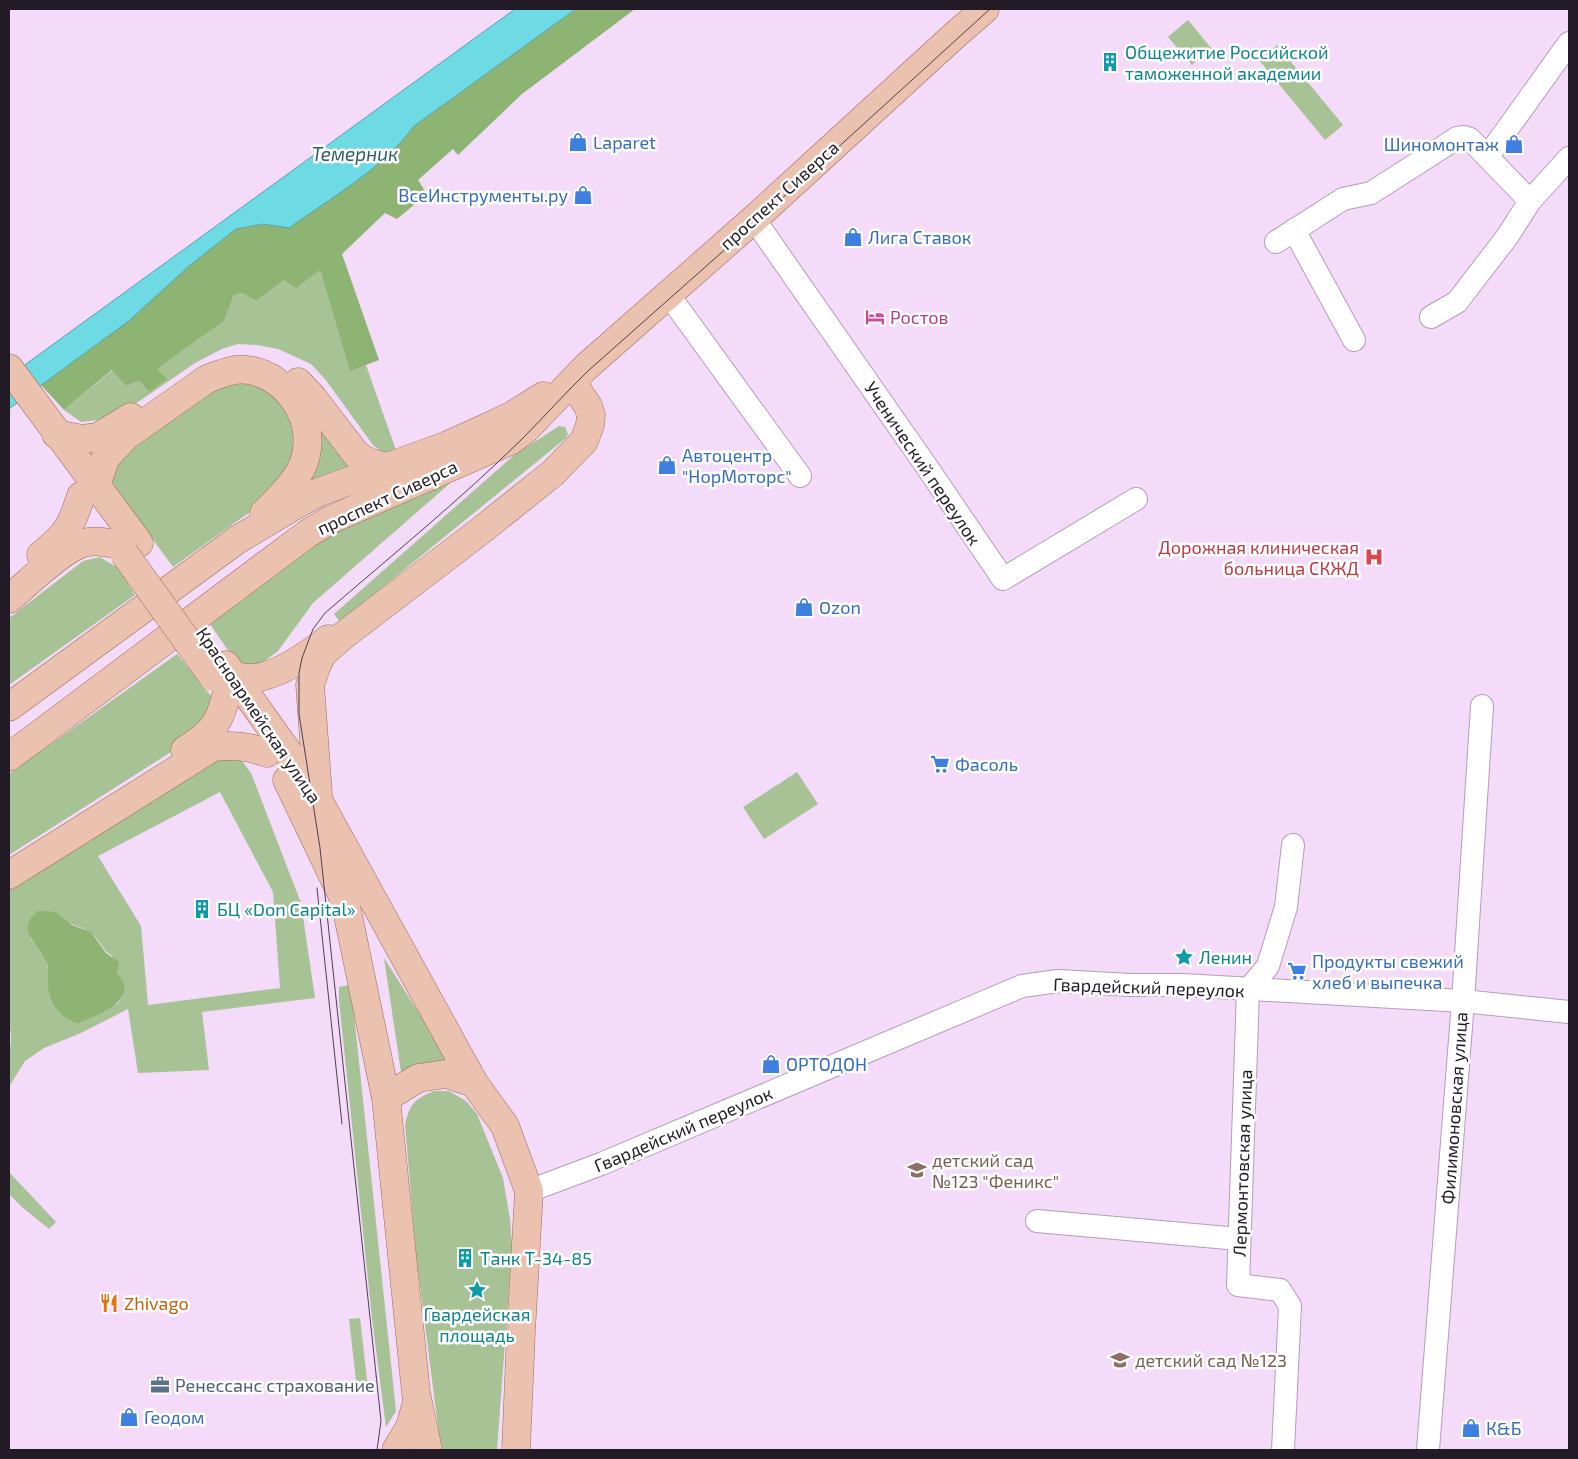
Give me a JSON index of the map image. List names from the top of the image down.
{
  "streets": {
    "main road": ["проспект Сиверса", "Красноармейская улица"],
    "street": [
      "Ученический переулок",
      "Гвардейский переулок",
      "Филимоновская улица",
      "Лермонтовская улица"
    ]
  },
  "crossings": [
    ["проспект Сиверса", "Ученический переулок"],
    ["Гвардейский переулок", "Филимоновская улица"],
    ["Гвардейский переулок", "Лермонтовская улица"]
  ],
  "water": ["Темерник"],
  "places": {
    "building": ["Общежитие Российской таможенной академии", "БЦ «Don Capital»", "Танк Т-34-85"],
    "shop": [
      "Laparet",
      "Шиномонтаж",
      "ВсеИнструменты.ру",
      "Лига Ставок",
      "Автоцентр \"НорМоторс\"",
      "Ozon",
      "ОРТОДОН",
      "Геодом",
      "К&Б"
    ],
    "hotel": ["Ростов"],
    "hospital": ["Дорожная клиническая больница СКЖД"],
    "supermarket": ["Фасоль", "Продукты свежий хлеб и выпечка"],
    "place": ["Ленин", "Гвардейская площадь"],
    "school or university": ["детский сад №123 \"Феникс\"", "детский сад №123"],
    "restaurant": ["Zhivago"],
    "office": ["Ренессанс страхование"]
  }
}
